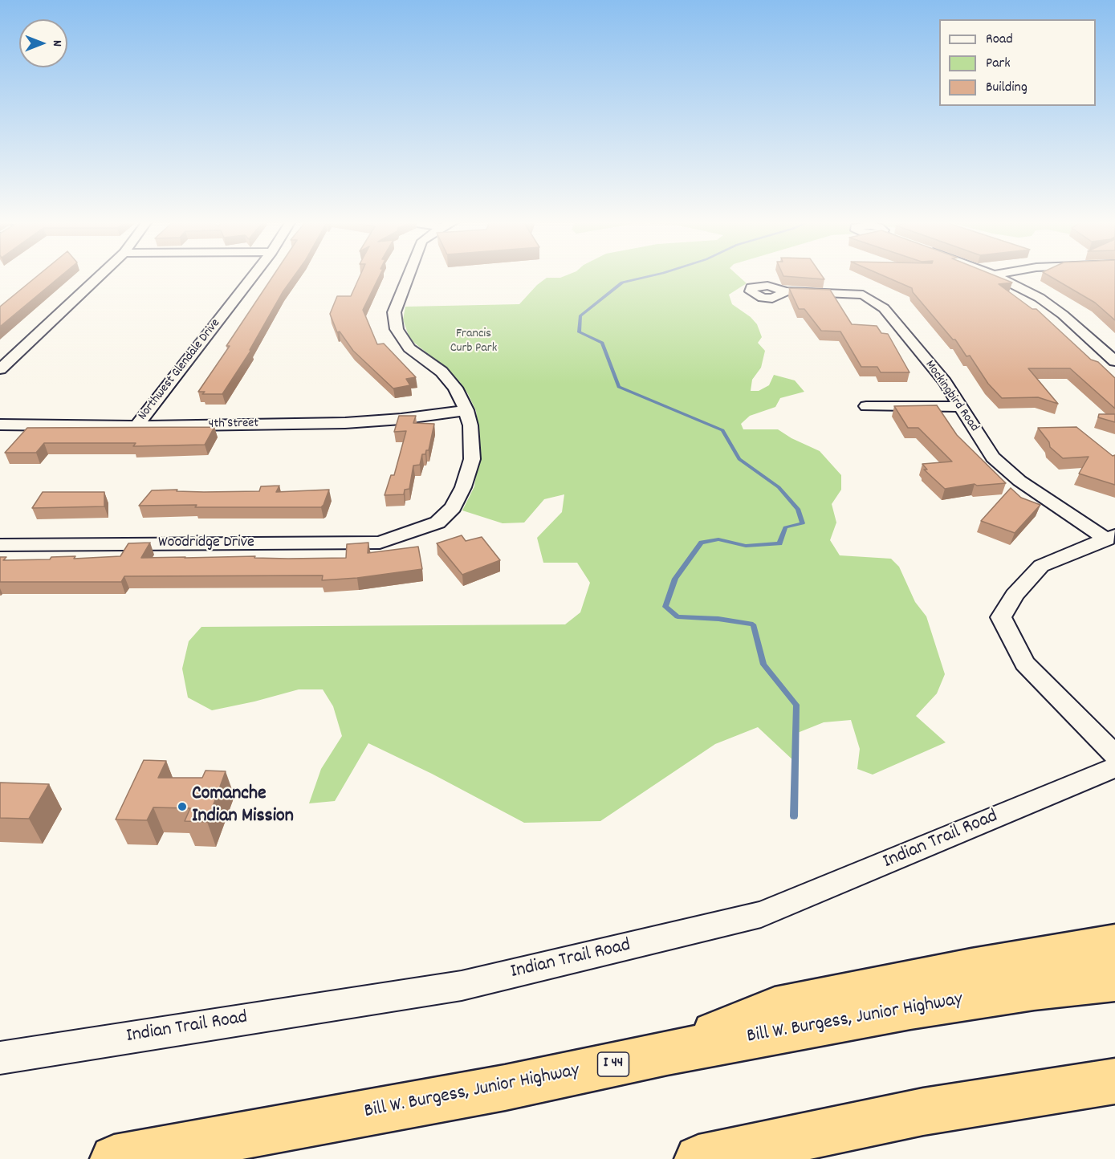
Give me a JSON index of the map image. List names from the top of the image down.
{
  "streets": {
    "highway": ["Bill W. Burgess, Junior Highway", "I 44"],
    "street": [
      "Northwest Glendale Drive",
      "Mockingbird Road",
      "4th Street",
      "Woodridge Drive",
      "Indian Trail Road"
    ]
  },
  "crossings": [
    ["Northwest Glendale Drive", "4th Street"],
    ["4th Street", "Woodridge Drive"]
  ],
  "parks": ["Francis Curb Park"],
  "places": ["Comanche Indian Mission"],
  "legend": ["Road", "Park", "Building"],
  "north": "right"
}
